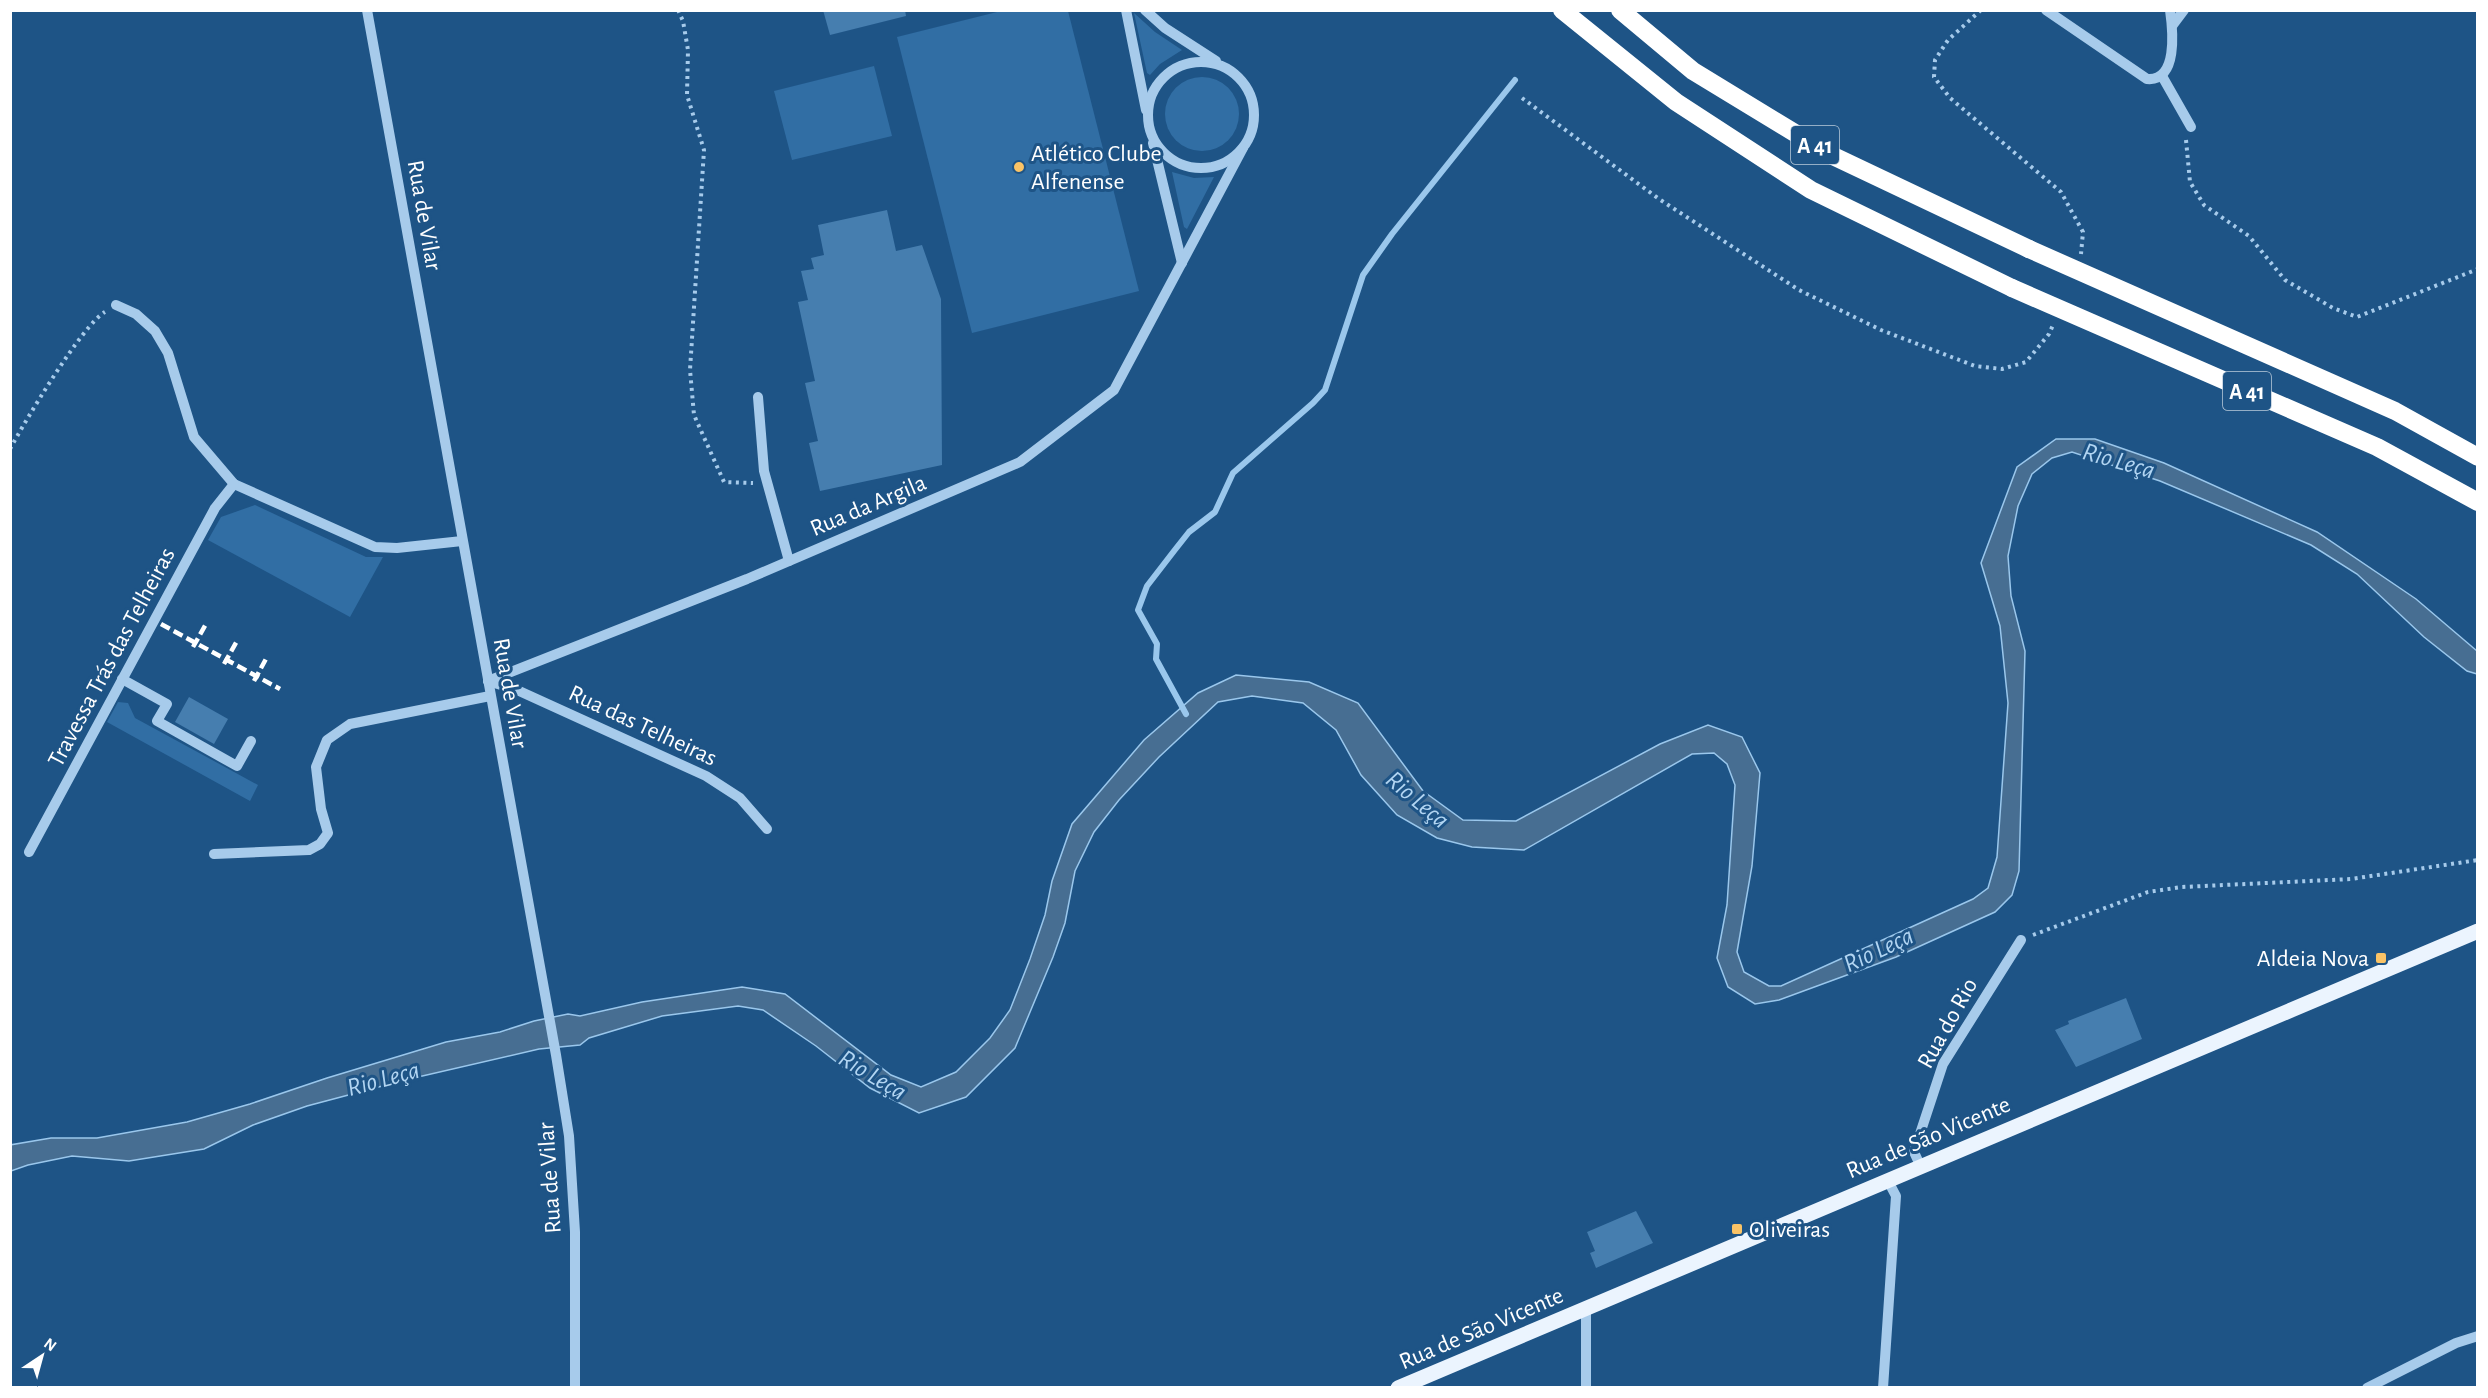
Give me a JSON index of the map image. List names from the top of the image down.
{
  "streets": {
    "highway": ["A 41"],
    "main road": ["Rua de São Vicente"],
    "street": [
      "Rua de Vilar",
      "Rua da Argila",
      "Travessa Trás das Telheiras",
      "Rua das Telheiras",
      "Rua do Rio"
    ]
  },
  "crossings": [
    ["Rua de Vilar", "Rua da Argila"],
    ["Rua de Vilar", "Rua das Telheiras"],
    ["Rua da Argila", "Rua das Telheiras"],
    ["Rua do Rio", "Rua de São Vicente"]
  ],
  "water": ["Rio Leça"],
  "places": {
    "other": ["Atlético Clube Alfenense"],
    "transit": ["Aldeia Nova", "Oliveiras"]
  },
  "north": "top right"
}
